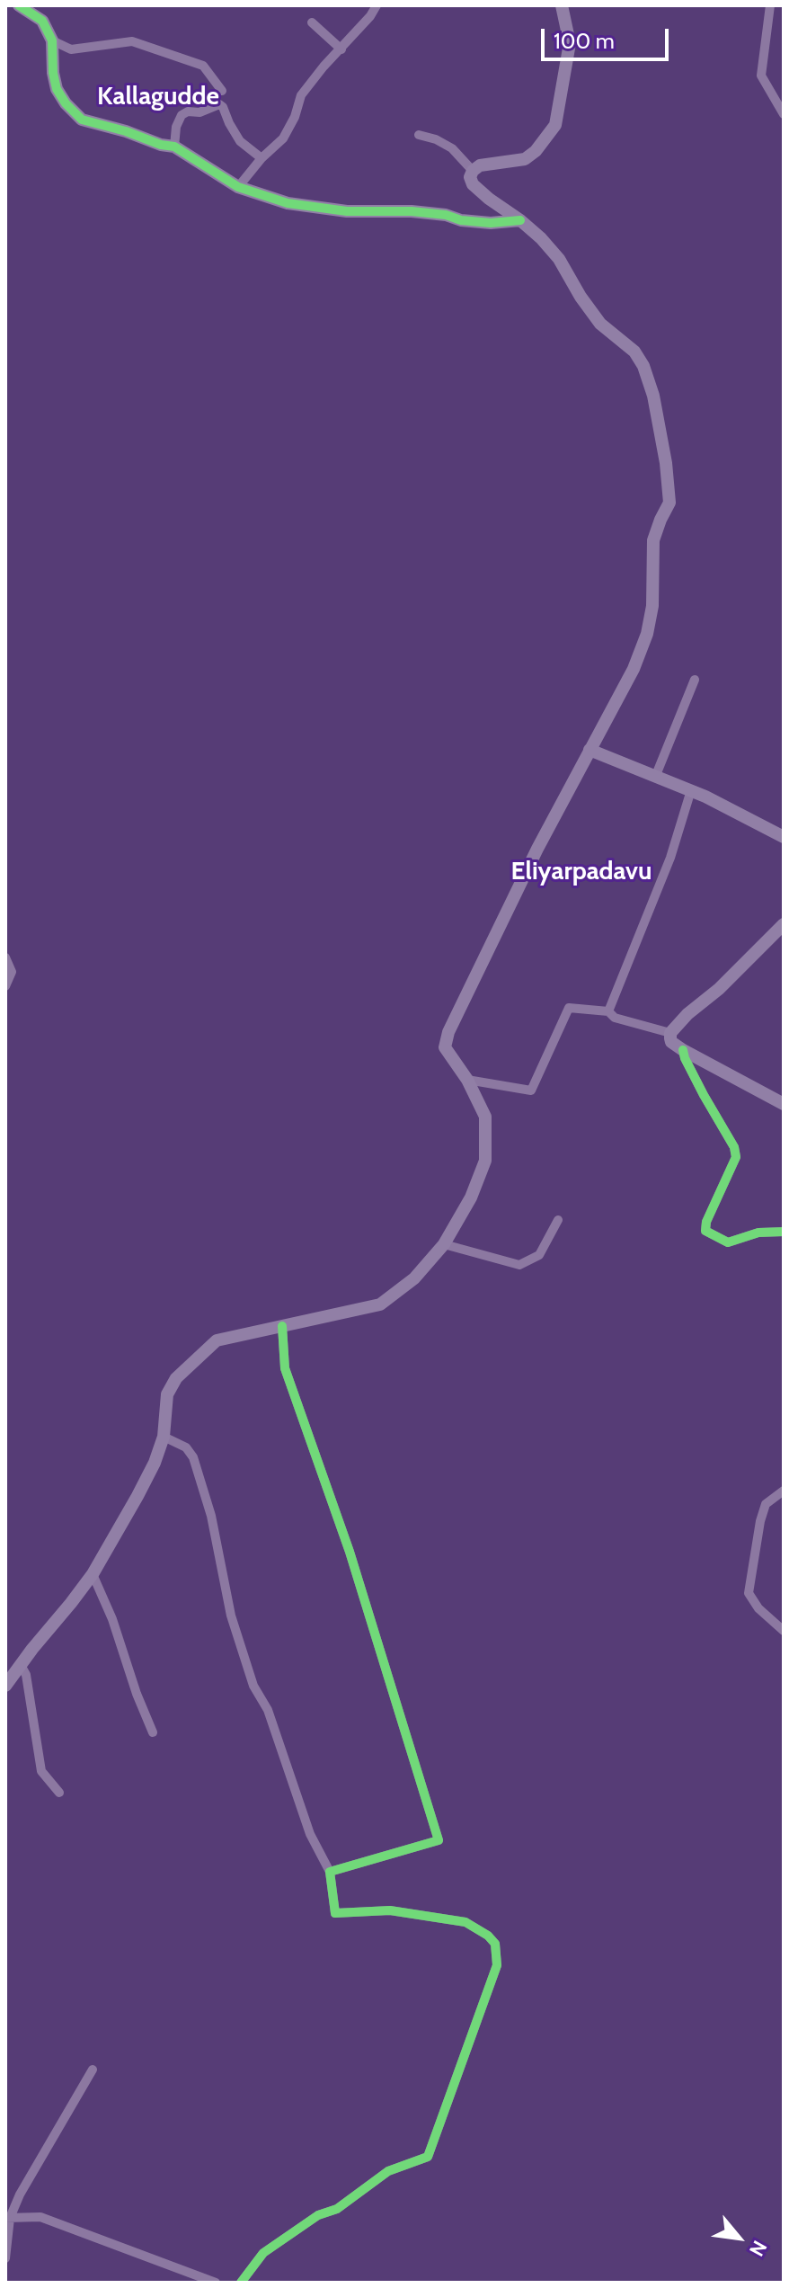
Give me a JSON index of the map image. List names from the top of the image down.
{
  "districts": ["Kallagudde", "Eliyarpadavu"],
  "scale_bar": "100 m",
  "north": "bottom right"
}
